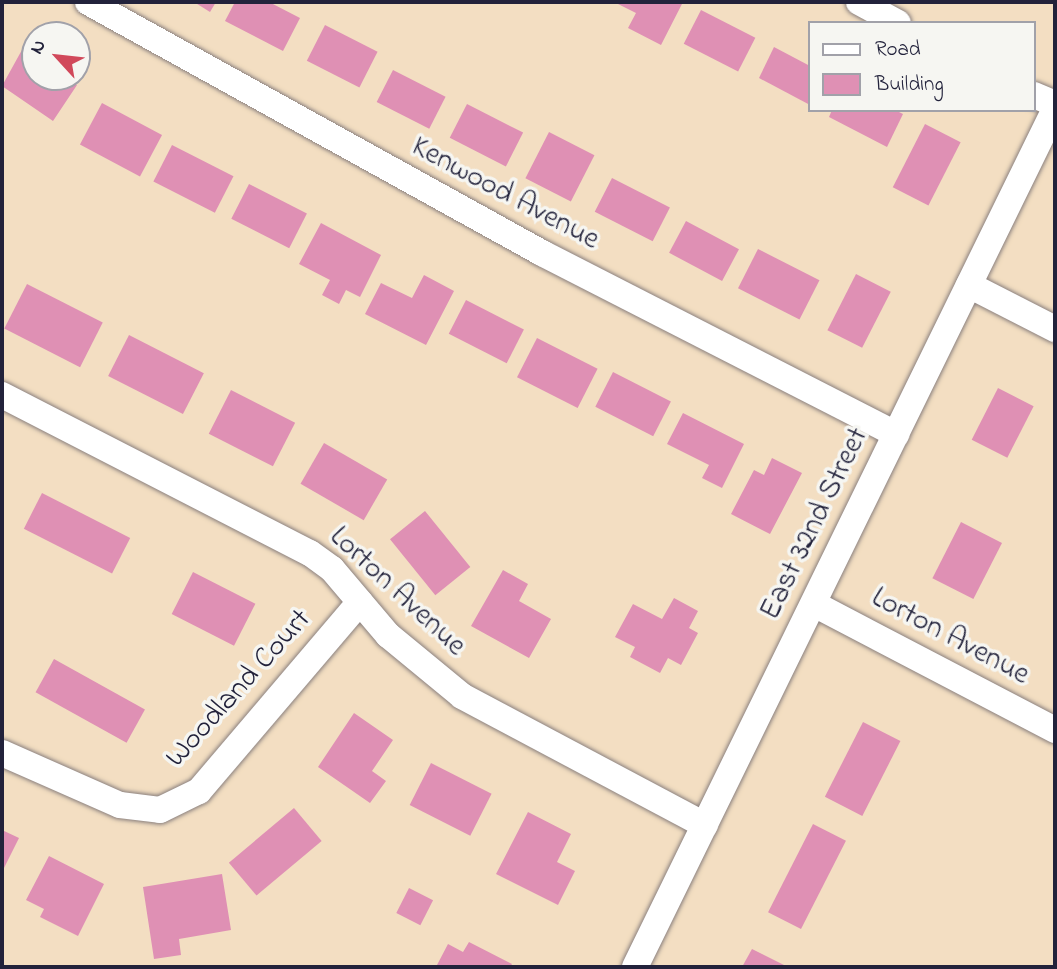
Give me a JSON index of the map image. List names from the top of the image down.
{
  "streets": {
    "street": [
      "Kenwood Avenue",
      "East 32nd Street",
      "Lorton Avenue",
      "Woodland Court"
    ]
  },
  "crossings": [
    ["Kenwood Avenue", "East 32nd Street"],
    ["East 32nd Street", "Lorton Avenue"],
    ["Lorton Avenue", "Woodland Court"]
  ],
  "legend": ["Road", "Building"],
  "north": "top left"
}
